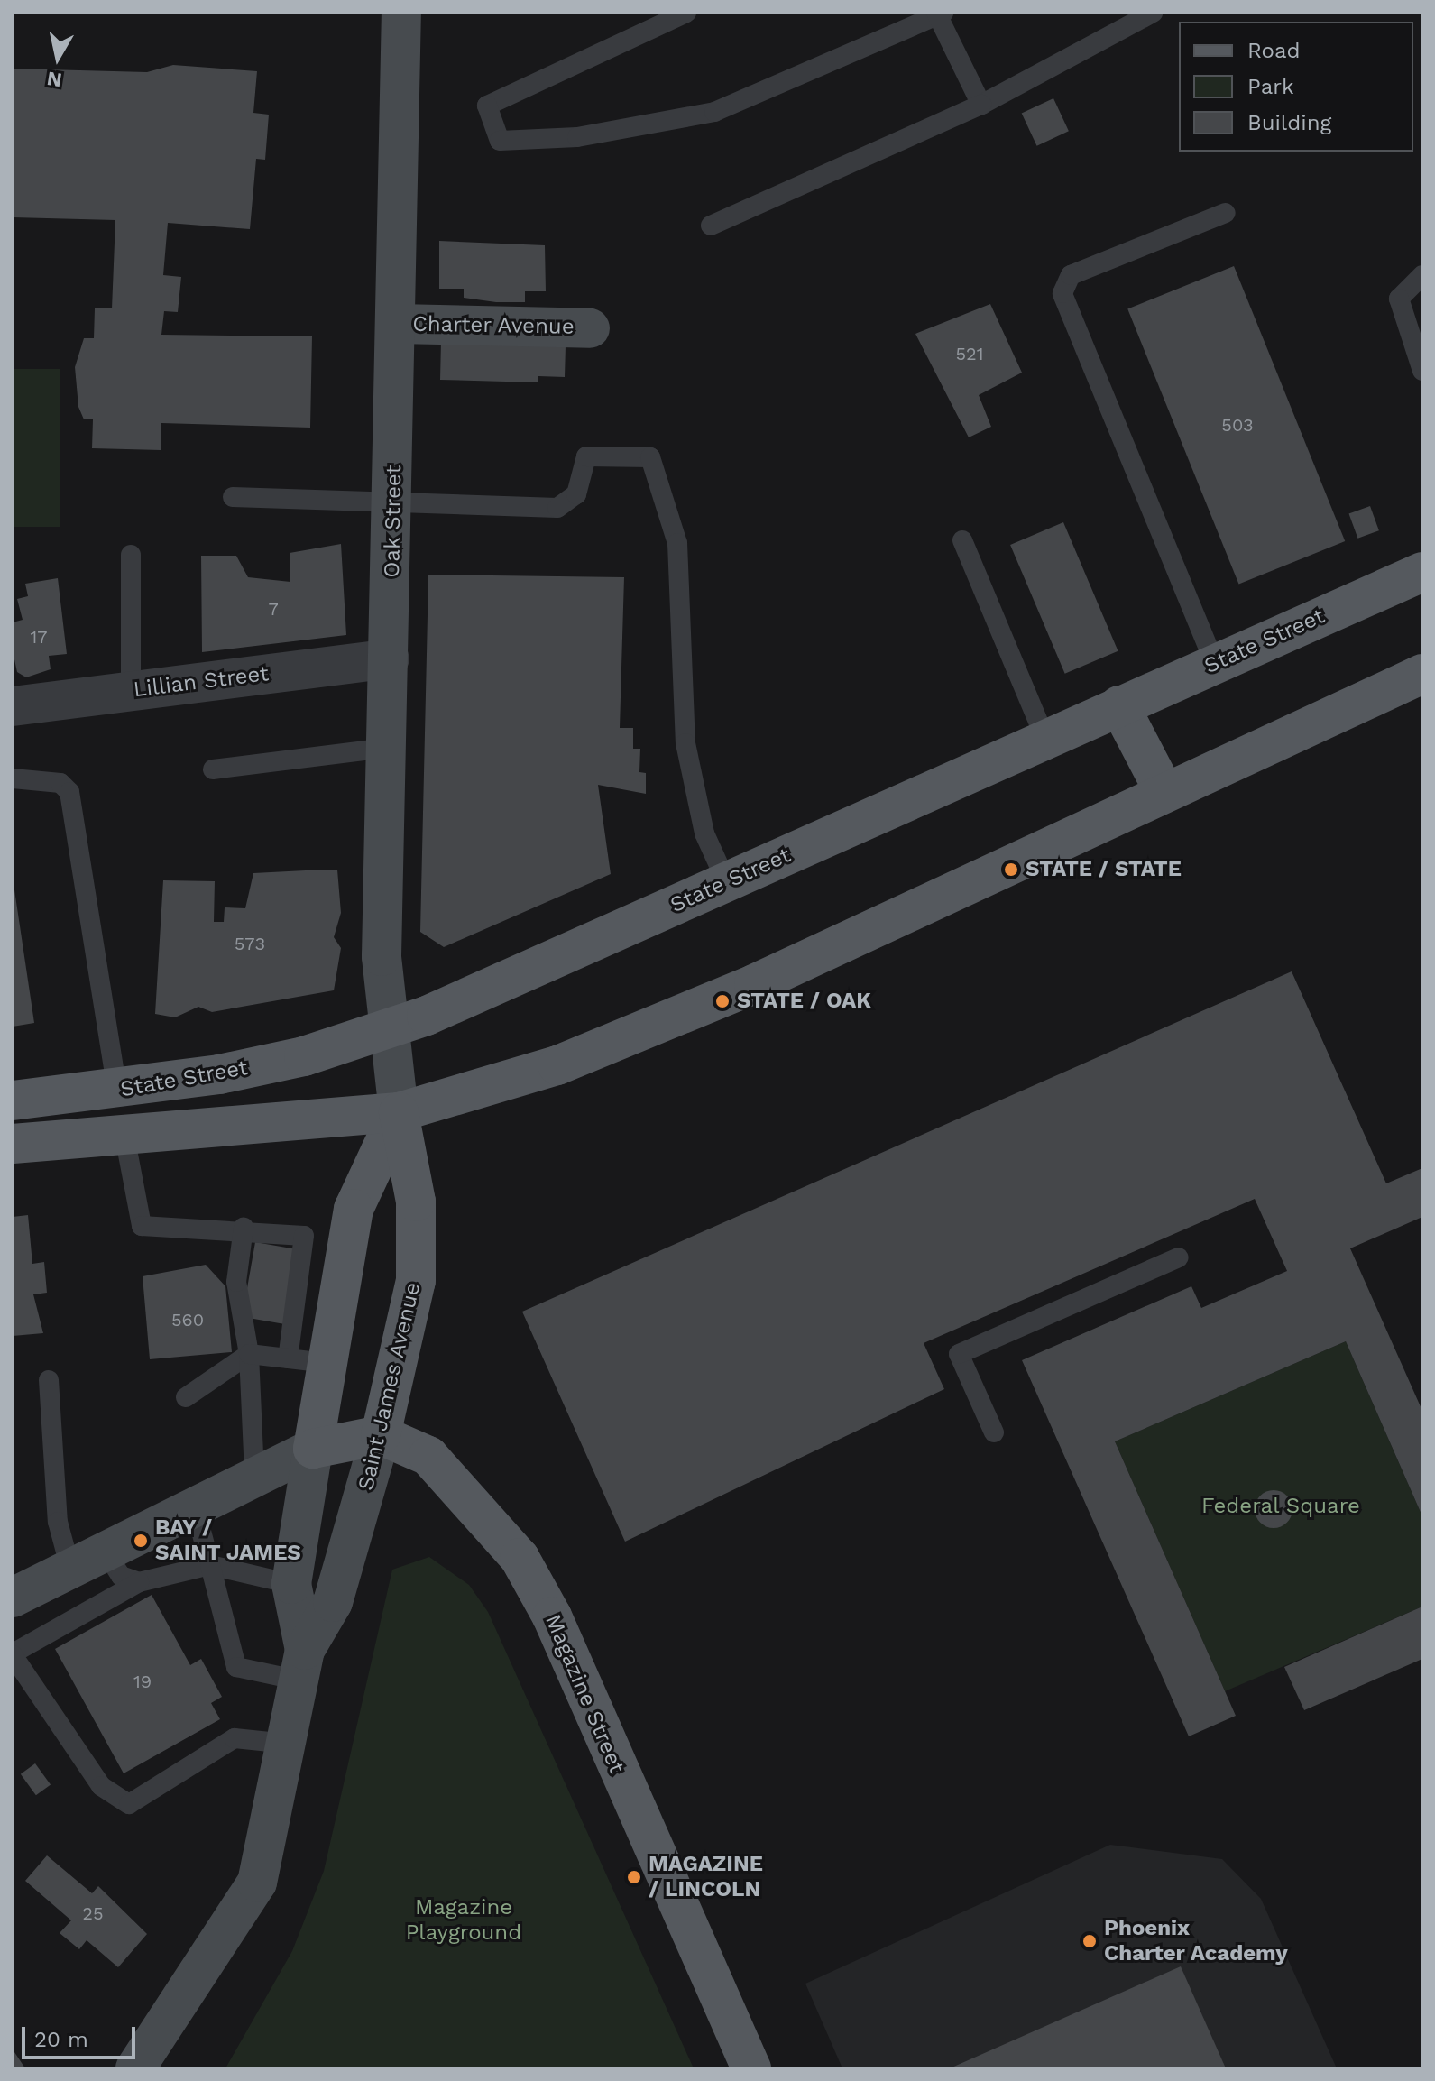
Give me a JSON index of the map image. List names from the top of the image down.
{
  "streets": {
    "main road": [
      "Charter Avenue",
      "Oak Street",
      "State Street",
      "Saint James Avenue",
      "Magazine Street"
    ],
    "street": ["Lillian Street"]
  },
  "crossings": [
    ["Charter Avenue", "Oak Street"],
    ["Oak Street", "State Street"],
    ["Oak Street", "Lillian Street"],
    ["Oak Street", "Saint James Avenue"],
    ["State Street", "Saint James Avenue"],
    ["Saint James Avenue", "Magazine Street"]
  ],
  "parks": ["Federal Square", "Magazine Playground"],
  "places": [
    "STATE / STATE",
    "STATE / OAK",
    "BAY / SAINT JAMES",
    "MAGAZINE / LINCOLN",
    "Phoenix Charter Academy"
  ],
  "house_numbers": [
    "521",
    "503",
    "7",
    "17",
    "573",
    "560",
    "19",
    "25"
  ],
  "legend": ["Road", "Park", "Building"],
  "scale_bar": "20 m",
  "north": "bottom"
}
